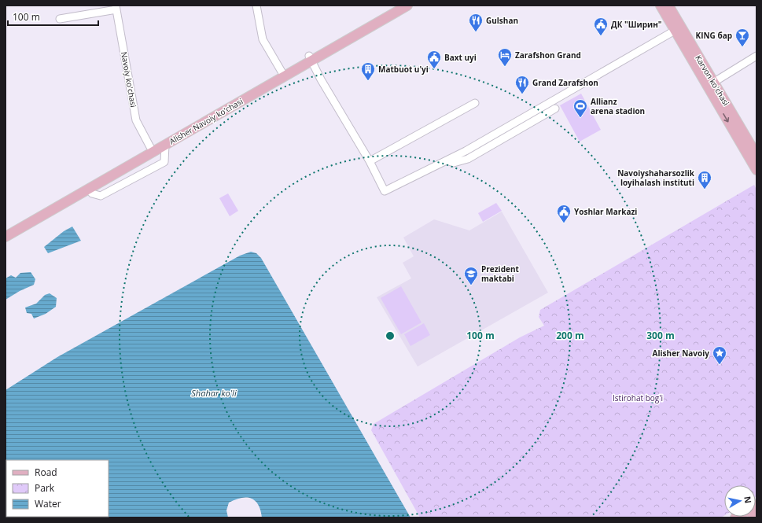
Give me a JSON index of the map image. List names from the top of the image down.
{
  "streets": {
    "main road": ["Karvon ko'chasi", "Alisher Navoiy ko'chasi"],
    "street": ["Navoiy ko'chasi"]
  },
  "crossings": [
    ["Navoiy ko'chasi", "Alisher Navoiy ko'chasi"]
  ],
  "water": ["Shahar ko'li"],
  "parks": ["Istirohat bog'i"],
  "places": {
    "restaurant": ["Gulshan", "Grand Zarafshon"],
    "public building": ["ДК \"Ширин\"", "Baxt uyi", "Yoshlar Markazi"],
    "bar": ["KING бар"],
    "hotel": ["Zarafshon Grand"],
    "building": ["Matbuot u'yi", "Navoiyshaharsozlik loyihalash instituti"],
    "sports": ["Allianz arena stadion"],
    "school or university": ["Prezident maktabi"],
    "place": ["Alisher Navoiy"]
  },
  "legend": ["Road", "Park", "Water"],
  "scale_bar": "100 m",
  "north": "right",
  "rings": ["100 m", "200 m", "300 m"]
}
